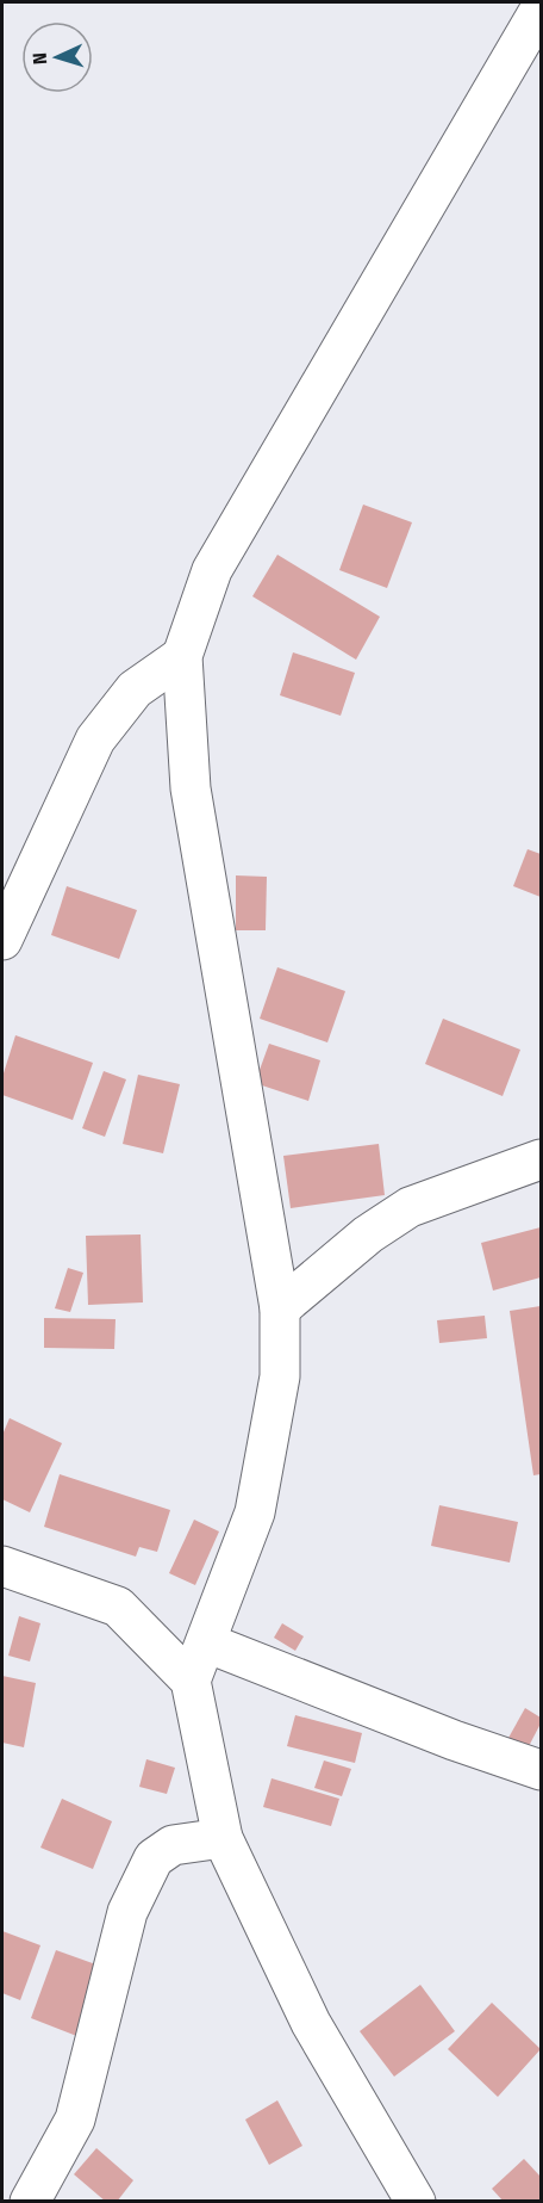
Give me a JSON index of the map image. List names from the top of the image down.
{
  "north": "left"
}
